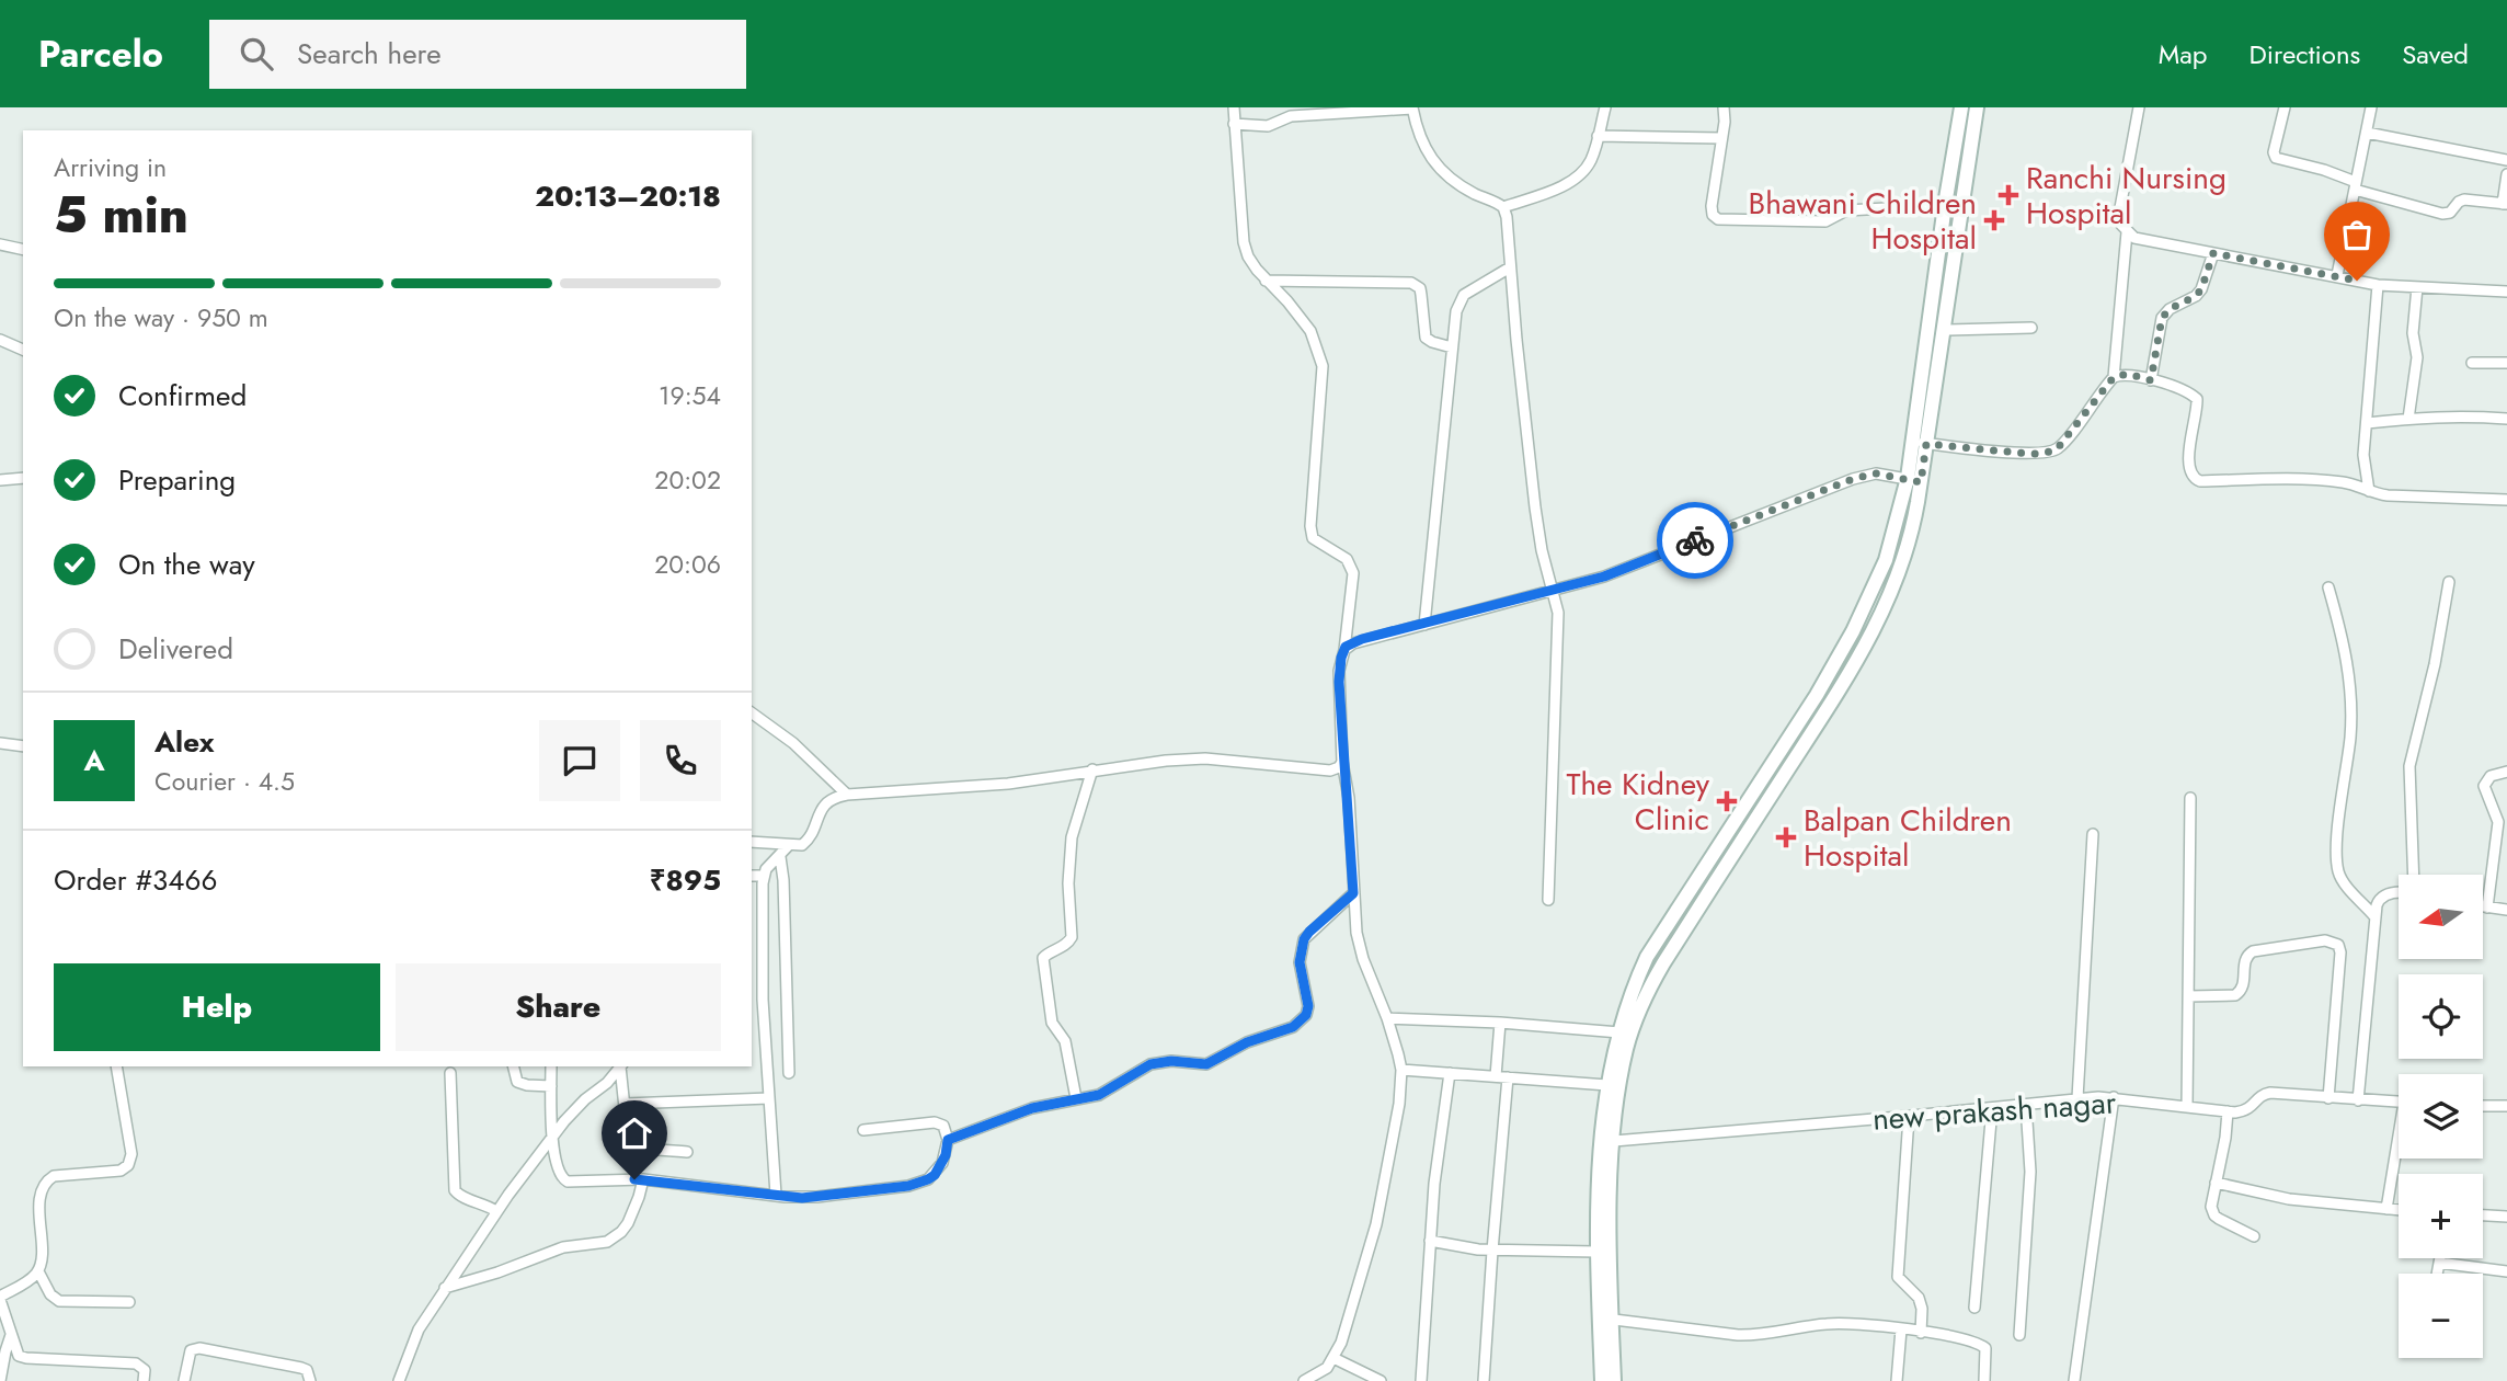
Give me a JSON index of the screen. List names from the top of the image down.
{
  "streets": {
    "street": ["new prakash nagar"]
  },
  "places": {
    "health": [
      "Ranchi Nursing Hospital",
      "Bhawani Children Hospital",
      "The Kidney Clinic",
      "Balpan Children Hospital"
    ]
  },
  "north": "left",
  "page": {
    "header": "Parcelo",
    "search": "Search here",
    "nav": ["Map", "Directions", "Saved"],
    "heading": ["5 min", "Arriving in", "20:13–20:18"],
    "panel": [
      "Alex",
      "Courier · 4.5",
      "Order #3466",
      "₹895"
    ],
    "bar": "On the way · 950 m",
    "list": [
      ["Confirmed", "19:54"],
      ["Preparing", "20:02"],
      ["On the way", "20:06"],
      "Delivered"
    ],
    "round": "A",
    "map_buttons": ["+", "−"],
    "buttons": ["Help", "Share"]
  }
}
